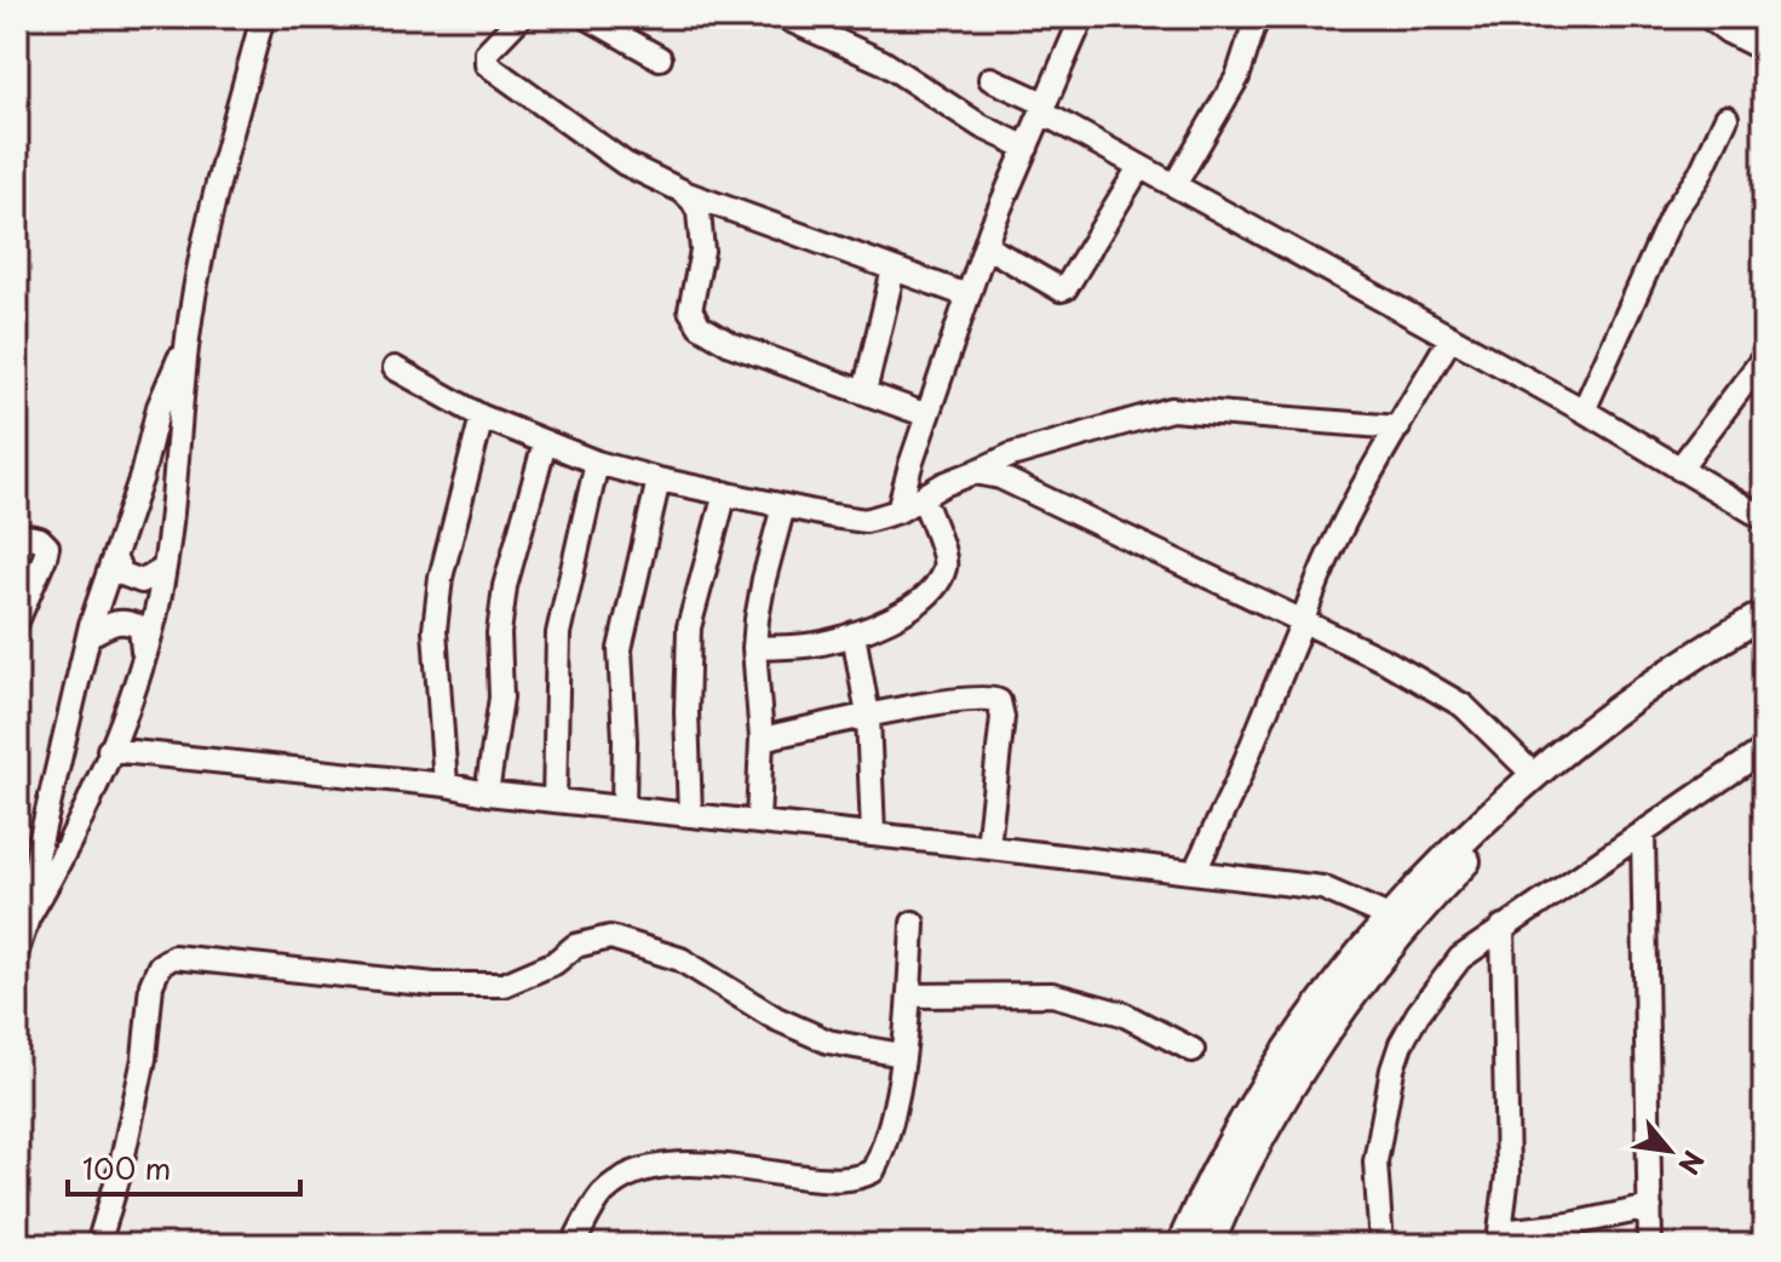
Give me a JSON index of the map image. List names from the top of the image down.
{
  "scale_bar": "100 m",
  "north": "bottom right"
}
